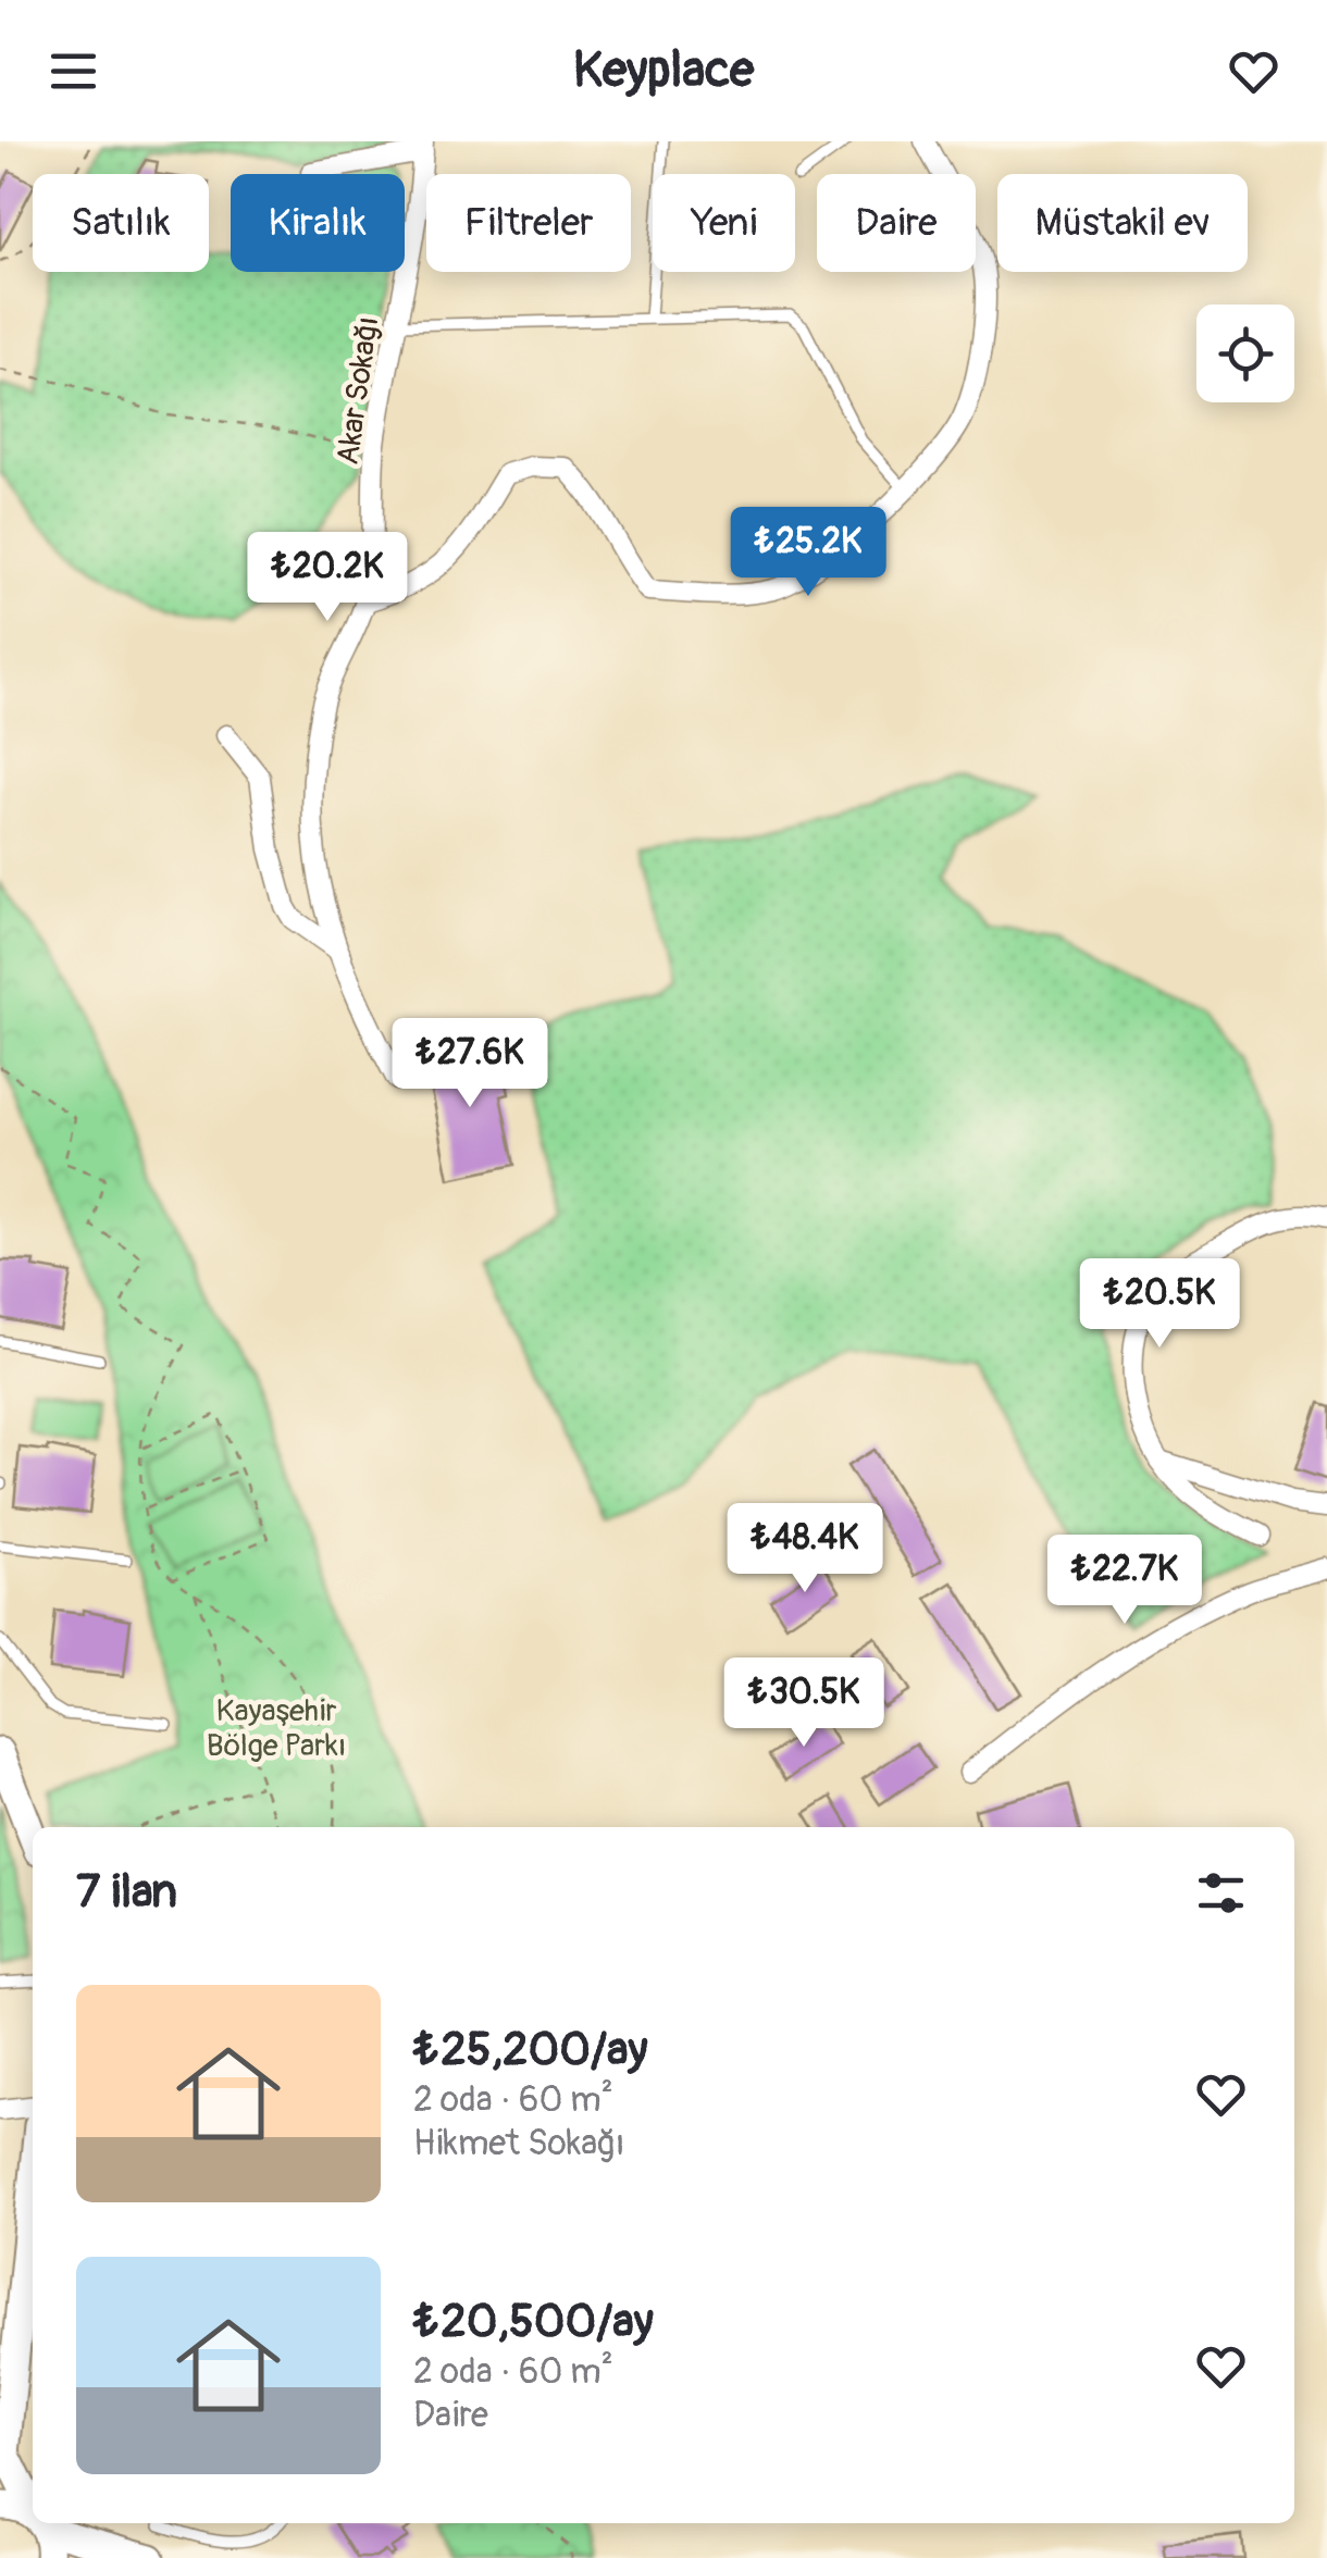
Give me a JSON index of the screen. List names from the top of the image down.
{
  "streets": {
    "street": ["Akar Sokağı"]
  },
  "parks": ["Kayaşehir Bölge Parkı"],
  "page": {
    "header": "Keyplace",
    "chip": [
      "Satılık",
      "Kiralık",
      "Filtreler",
      "Yeni",
      "Daire",
      "Müstakil ev"
    ],
    "price": [
      "₺25.2K",
      "₺20.2K",
      "₺27.6K",
      "₺20.5K",
      "₺48.4K",
      "₺22.7K",
      "₺30.5K"
    ],
    "heading": "7 ilan",
    "list": [
      {
        "name": "₺25,200/ay",
        "note": "2 oda · 60 m² · Hikmet Sokağı"
      },
      {
        "name": "₺20,500/ay",
        "note": "2 oda · 60 m² · Daire"
      }
    ]
  }
}
